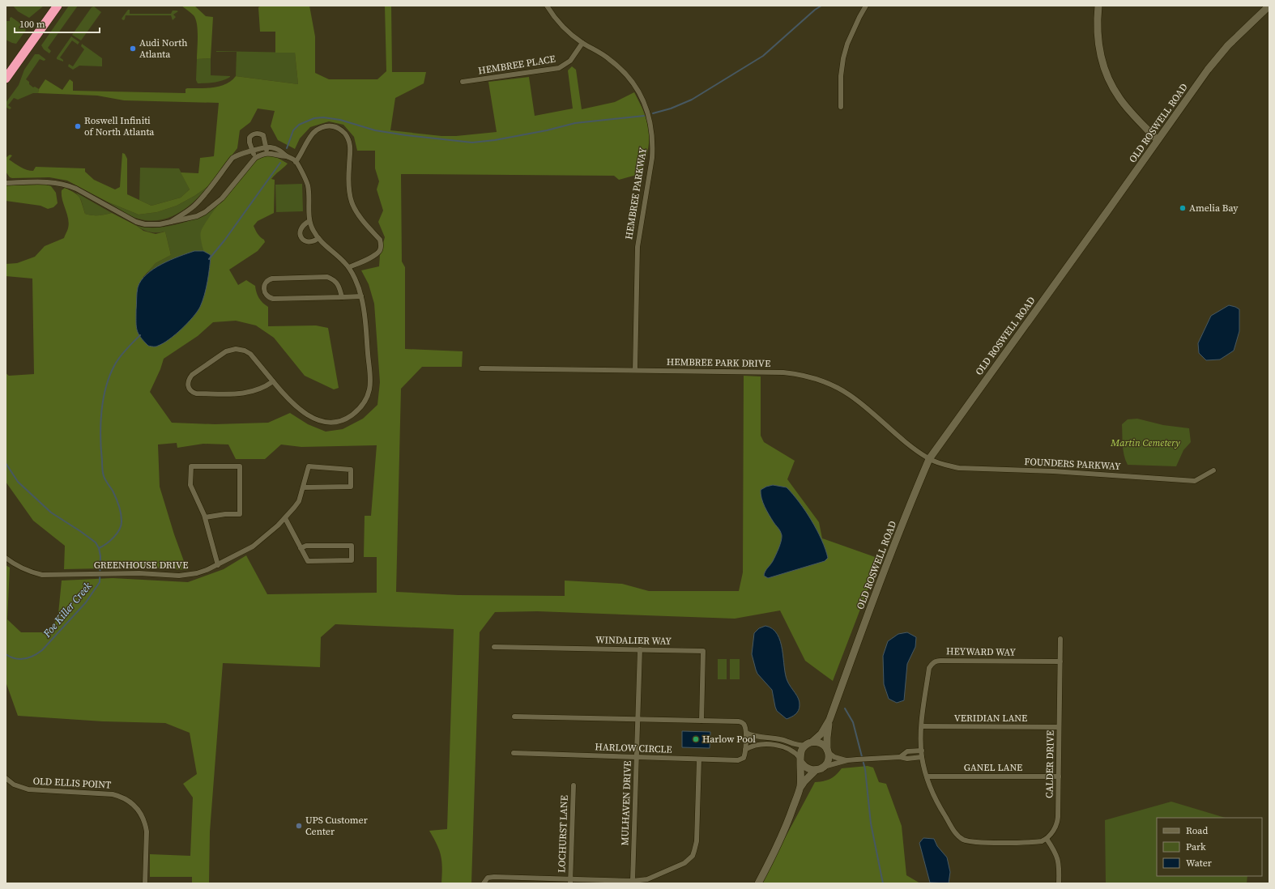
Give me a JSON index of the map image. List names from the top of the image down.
{
  "streets": {
    "street": [
      "HEMBREE PLACE",
      "OLD ROSWELL ROAD",
      "HEMBREE PARKWAY",
      "HEMBREE PARK DRIVE",
      "FOUNDERS PARKWAY",
      "GREENHOUSE DRIVE",
      "WINDALIER WAY",
      "HEYWARD WAY",
      "VERIDIAN LANE",
      "HARLOW CIRCLE",
      "CALDER DRIVE",
      "GANEL LANE",
      "OLD ELLIS POINT",
      "MULHAVEN DRIVE",
      "LOCHURST LANE"
    ]
  },
  "crossings": [
    ["HEMBREE PLACE", "HEMBREE PARKWAY"],
    ["OLD ROSWELL ROAD", "HEMBREE PARK DRIVE"],
    ["OLD ROSWELL ROAD", "FOUNDERS PARKWAY"],
    ["HEMBREE PARKWAY", "HEMBREE PARK DRIVE"],
    ["HEMBREE PARK DRIVE", "FOUNDERS PARKWAY"],
    ["WINDALIER WAY", "MULHAVEN DRIVE"],
    ["HEYWARD WAY", "VERIDIAN LANE"],
    ["HEYWARD WAY", "CALDER DRIVE"],
    ["HEYWARD WAY", "GANEL LANE"],
    ["VERIDIAN LANE", "CALDER DRIVE"],
    ["HARLOW CIRCLE", "MULHAVEN DRIVE"],
    ["CALDER DRIVE", "GANEL LANE"]
  ],
  "water": ["Foe Killer Creek"],
  "parks": ["Martin Cemetery"],
  "places": [
    "Audi North Atlanta",
    "Roswell Infiniti of North Atlanta",
    "Amelia Bay",
    "Harlow Pool",
    "UPS Customer Center"
  ],
  "legend": ["Road", "Park", "Water"],
  "scale_bar": "100 m"
}
